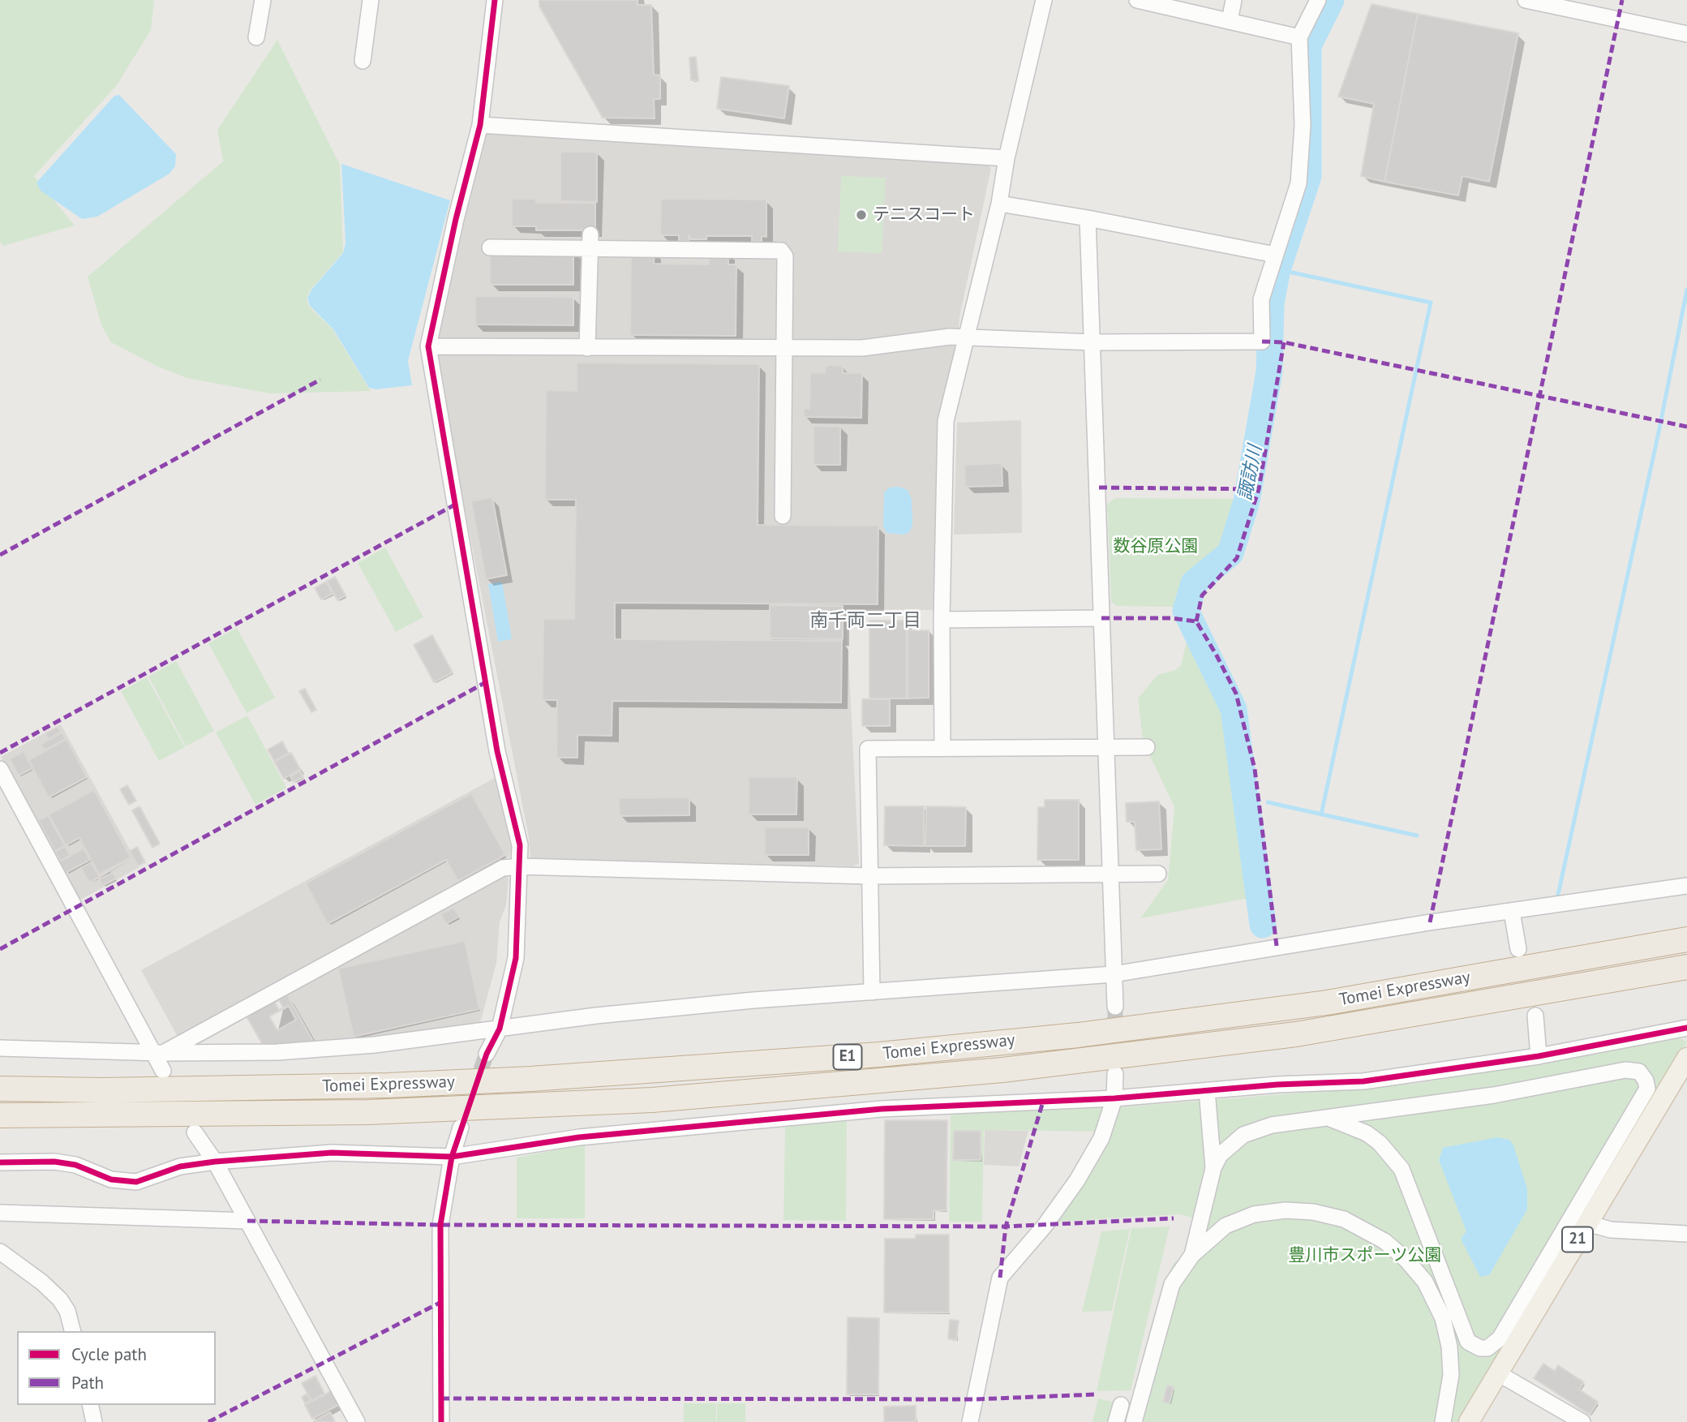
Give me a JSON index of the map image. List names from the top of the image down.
{
  "streets": {
    "highway": ["Tomei Expressway", "E1"],
    "main road": ["21"]
  },
  "districts": ["南千両二丁目"],
  "water": ["諏訪川"],
  "parks": ["数谷原公園", "豊川市スポーツ公園"],
  "places": ["テニスコート"],
  "legend": ["Cycle path", "Path"]
}
